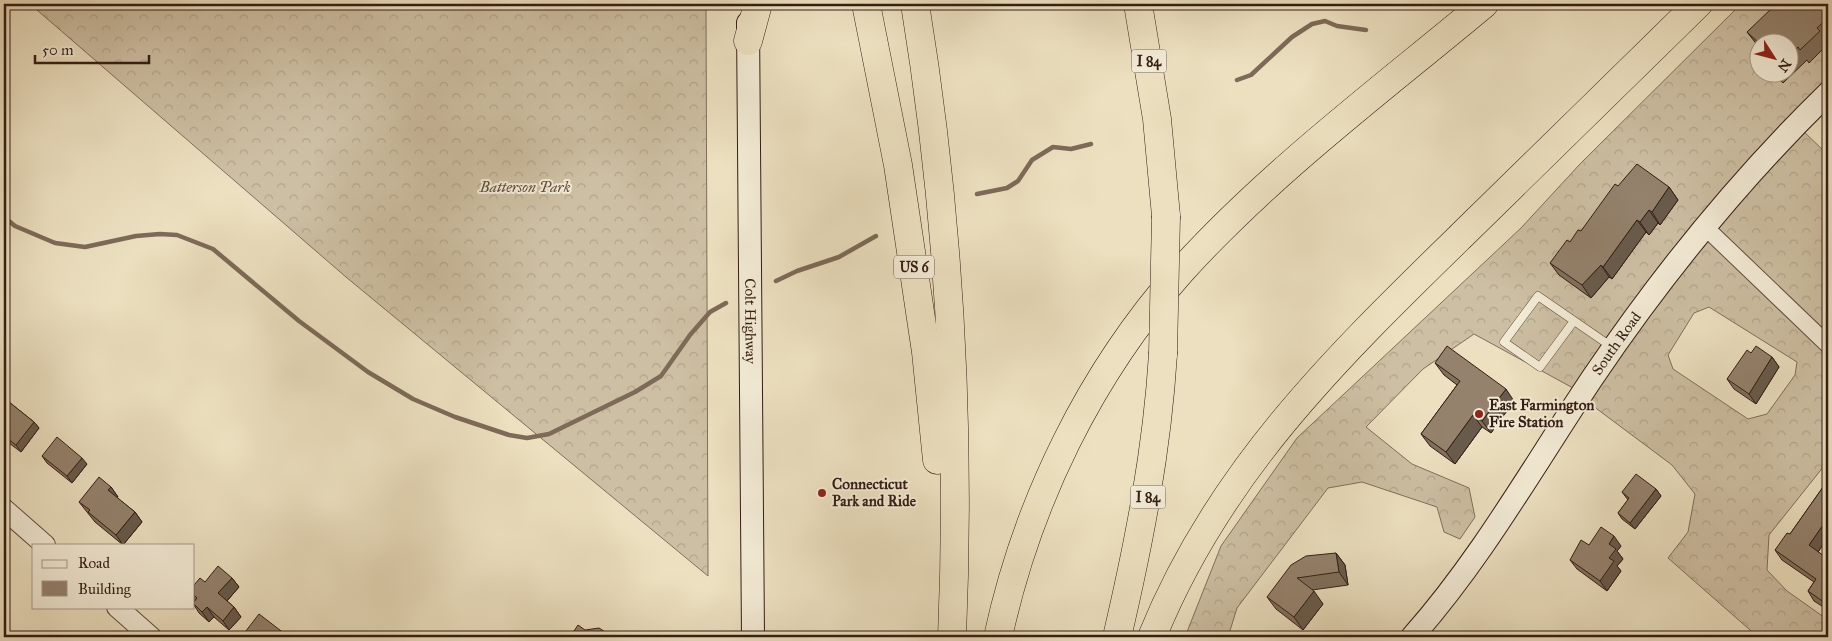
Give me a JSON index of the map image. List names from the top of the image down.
{
  "streets": {
    "highway": ["I 84", "US 6"],
    "main road": ["Colt Highway", "South Road"]
  },
  "parks": ["Batterson Park"],
  "places": ["East Farmington Fire Station", "Connecticut Park and Ride"],
  "legend": ["Road", "Building"],
  "scale_bar": "50 m",
  "north": "bottom right"
}
